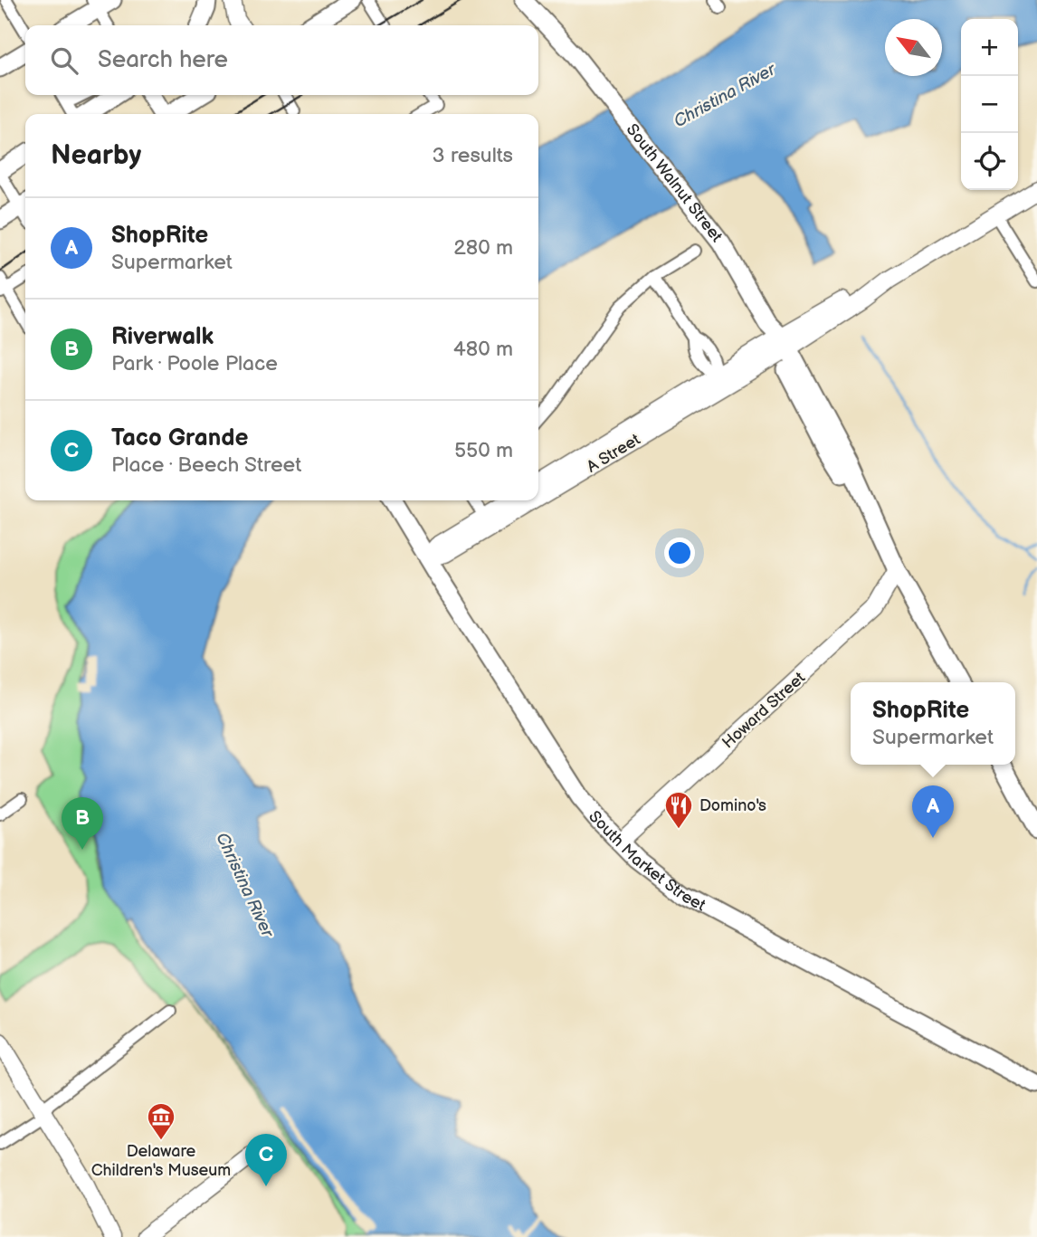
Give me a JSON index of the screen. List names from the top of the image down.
{
  "streets": {
    "main road": ["South Walnut Street", "South Market Street"],
    "street": ["A Street", "Howard Street"]
  },
  "crossings": [
    ["South Walnut Street", "A Street"],
    ["South Walnut Street", "Howard Street"],
    ["A Street", "South Market Street"],
    ["Howard Street", "South Market Street"]
  ],
  "water": ["Christina River"],
  "places": {
    "restaurant": ["Domino's"],
    "museum": ["Delaware Children's Museum"]
  },
  "north": "top left",
  "page": {
    "map_buttons": ["+", "−"],
    "search": "Search here",
    "heading": ["Nearby", "3 results"],
    "list": [
      {
        "mark": "A",
        "name": "ShopRite",
        "note": "Supermarket",
        "value": "280 m"
      },
      {
        "mark": "B",
        "name": "Riverwalk",
        "note": "Park · Poole Place",
        "value": "480 m"
      },
      {
        "mark": "C",
        "name": "Taco Grande",
        "note": "Place · Beech Street",
        "value": "550 m"
      }
    ],
    "popup": ["ShopRite", "Supermarket"],
    "pins": ["A", "B", "C"]
  }
}
